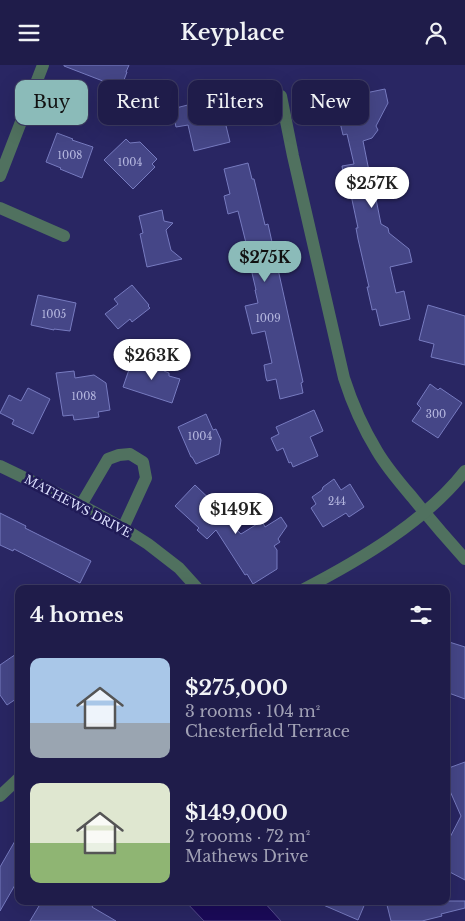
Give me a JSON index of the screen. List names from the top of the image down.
{
  "streets": {
    "street": ["MATHEWS DRIVE"]
  },
  "house_numbers": [
    "1008",
    "1004",
    "1005",
    "1009",
    "1008",
    "300",
    "1004",
    "244"
  ],
  "page": {
    "header": "Keyplace",
    "chip": [
      "Buy",
      "Rent",
      "Filters",
      "New"
    ],
    "price": [
      "$257K",
      "$275K",
      "$263K",
      "$149K"
    ],
    "heading": "4 homes",
    "list": [
      {
        "name": "$275,000",
        "note": "3 rooms · 104 m² · Chesterfield Terrace"
      },
      {
        "name": "$149,000",
        "note": "2 rooms · 72 m² · Mathews Drive"
      }
    ]
  }
}
